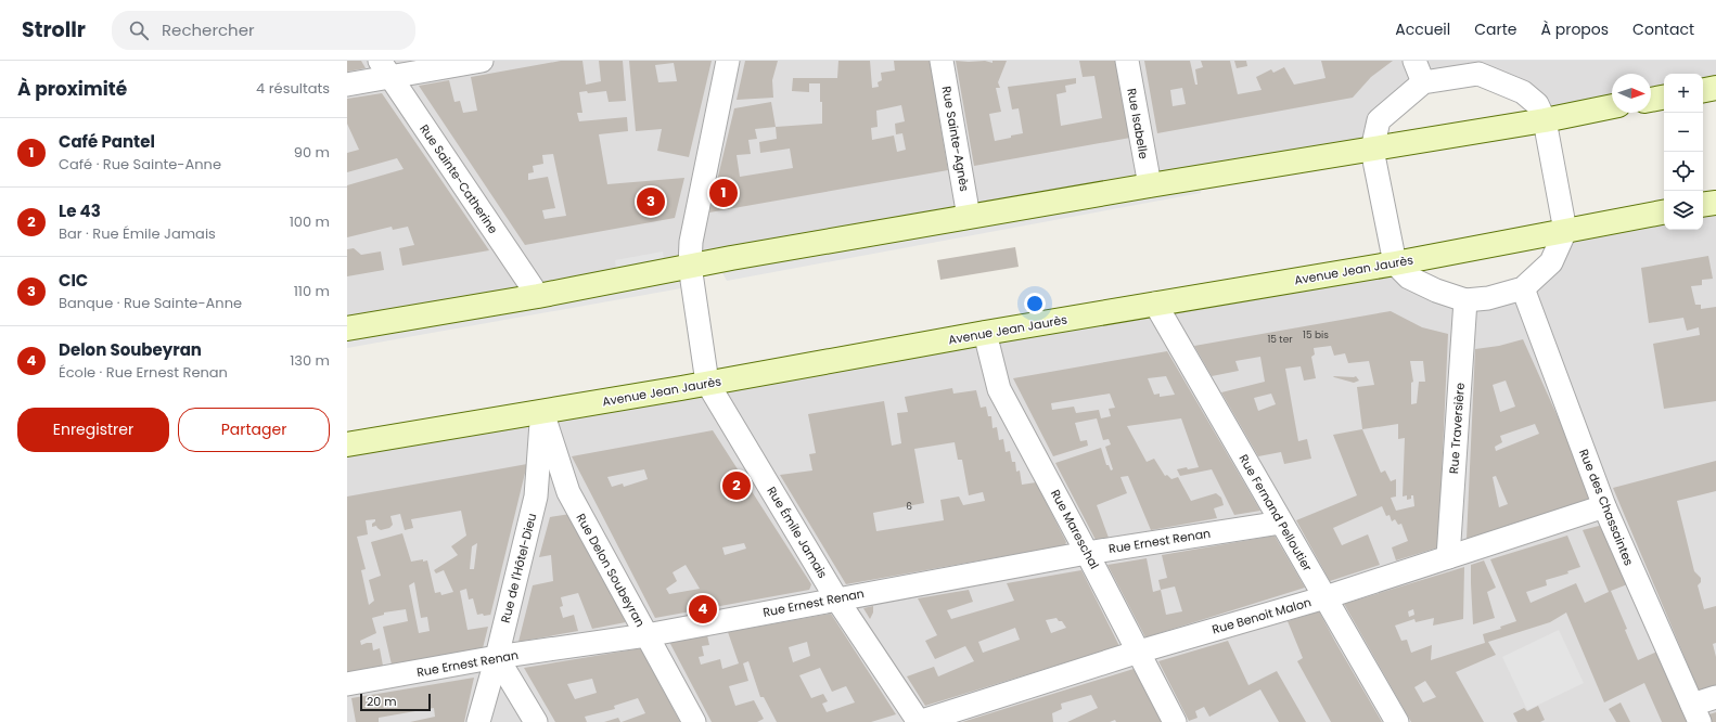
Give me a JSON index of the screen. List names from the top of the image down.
{
  "streets": {
    "main road": ["Avenue Jean Jaurès"],
    "street": [
      "Rue Isabelle",
      "Rue Sainte-Agnès",
      "Rue Sainte-Catherine",
      "Rue Traversière",
      "Rue des Chassaintes",
      "Rue Fernand Pelloutier",
      "Rue Mareschal",
      "Rue Émile Jamais",
      "Rue Ernest Renan",
      "Rue de l'Hôtel-Dieu",
      "Rue Delon Soubeyran",
      "Rue Benoit Malon"
    ]
  },
  "crossings": [
    ["Avenue Jean Jaurès", "Rue Fernand Pelloutier"],
    ["Avenue Jean Jaurès", "Rue Mareschal"],
    ["Avenue Jean Jaurès", "Rue Émile Jamais"],
    ["Avenue Jean Jaurès", "Rue de l'Hôtel-Dieu"],
    ["Avenue Jean Jaurès", "Rue Delon Soubeyran"],
    ["Rue Traversière", "Rue Benoit Malon"],
    ["Rue des Chassaintes", "Rue Benoit Malon"],
    ["Rue Fernand Pelloutier", "Rue Ernest Renan"],
    ["Rue Fernand Pelloutier", "Rue Benoit Malon"],
    ["Rue Mareschal", "Rue Ernest Renan"],
    ["Rue Mareschal", "Rue Benoit Malon"],
    ["Rue Émile Jamais", "Rue Ernest Renan"],
    ["Rue Émile Jamais", "Rue Benoit Malon"],
    ["Rue Ernest Renan", "Rue de l'Hôtel-Dieu"],
    ["Rue Ernest Renan", "Rue Delon Soubeyran"],
    ["Rue de l'Hôtel-Dieu", "Rue Delon Soubeyran"]
  ],
  "house_numbers": ["15 bis", "15 ter", "6"],
  "scale_bar": "20 m",
  "north": "right",
  "page": {
    "header": "Strollr",
    "search": "Rechercher",
    "nav": [
      "Accueil",
      "Carte",
      "À propos",
      "Contact"
    ],
    "heading": ["À proximité", "4 résultats"],
    "map_buttons": ["+", "−"],
    "list": [
      {
        "mark": "1",
        "name": "Café Pantel",
        "note": "Café · Rue Sainte-Anne",
        "value": "90 m"
      },
      {
        "mark": "2",
        "name": "Le 43",
        "note": "Bar · Rue Émile Jamais",
        "value": "100 m"
      },
      {
        "mark": "3",
        "name": "CIC",
        "note": "Banque · Rue Sainte-Anne",
        "value": "110 m"
      },
      {
        "mark": "4",
        "name": "Delon Soubeyran",
        "note": "École · Rue Ernest Renan",
        "value": "130 m"
      }
    ],
    "pins": [
      "1",
      "3",
      "2",
      "4"
    ],
    "buttons": ["Enregistrer", "Partager"],
    "scale": "20 m"
  }
}
